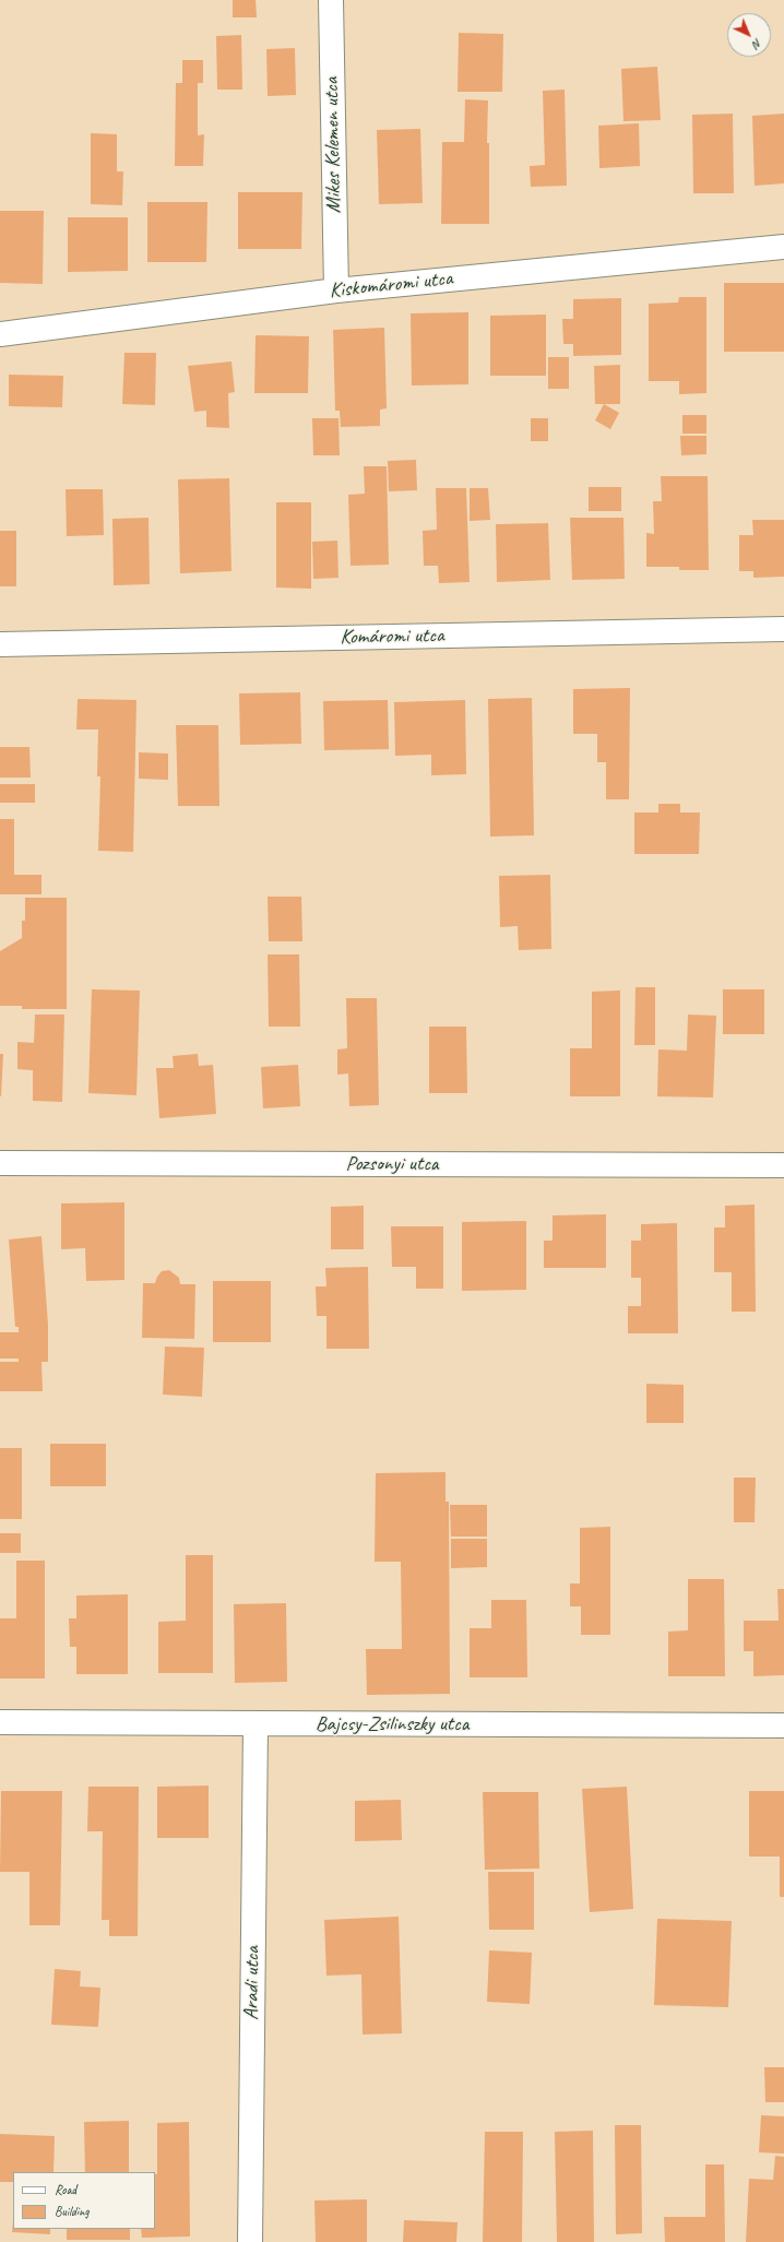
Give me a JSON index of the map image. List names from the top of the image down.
{
  "streets": {
    "street": [
      "Mikes Kelemen utca",
      "Kiskomáromi utca",
      "Komáromi utca",
      "Pozsonyi utca",
      "Bajcsy-Zsilinszky utca",
      "Aradi utca"
    ]
  },
  "crossings": [
    ["Mikes Kelemen utca", "Kiskomáromi utca"],
    ["Bajcsy-Zsilinszky utca", "Aradi utca"]
  ],
  "legend": ["Road", "Building"],
  "north": "bottom right"
}
